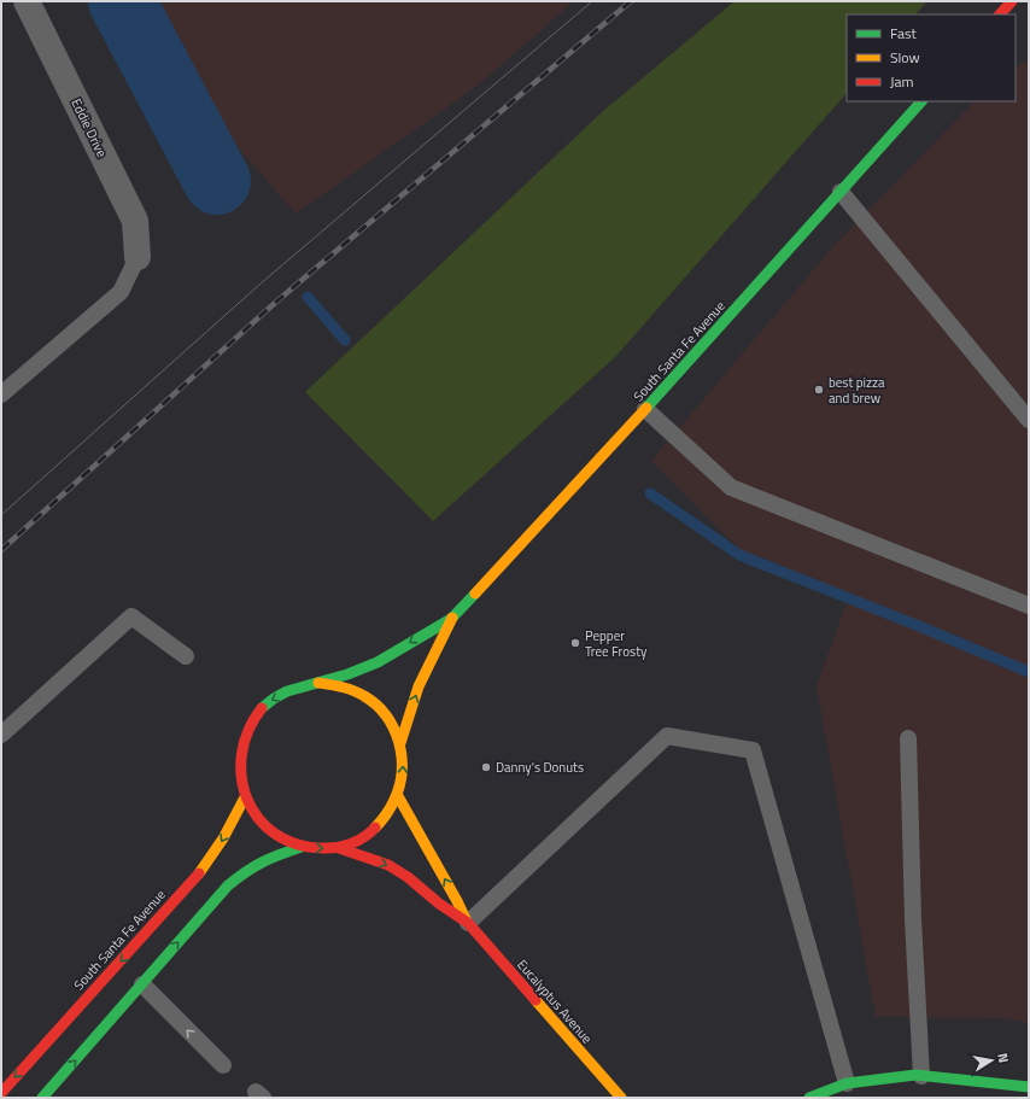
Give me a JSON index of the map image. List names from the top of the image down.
{
  "streets": {
    "main road": ["South Santa Fe Avenue", "Eucalyptus Avenue"],
    "street": ["Eddie Drive"]
  },
  "places": ["best pizza and brew", "Pepper Tree Frosty", "Danny's Donuts"],
  "legend": ["Fast", "Slow", "Jam"],
  "north": "right"
}
